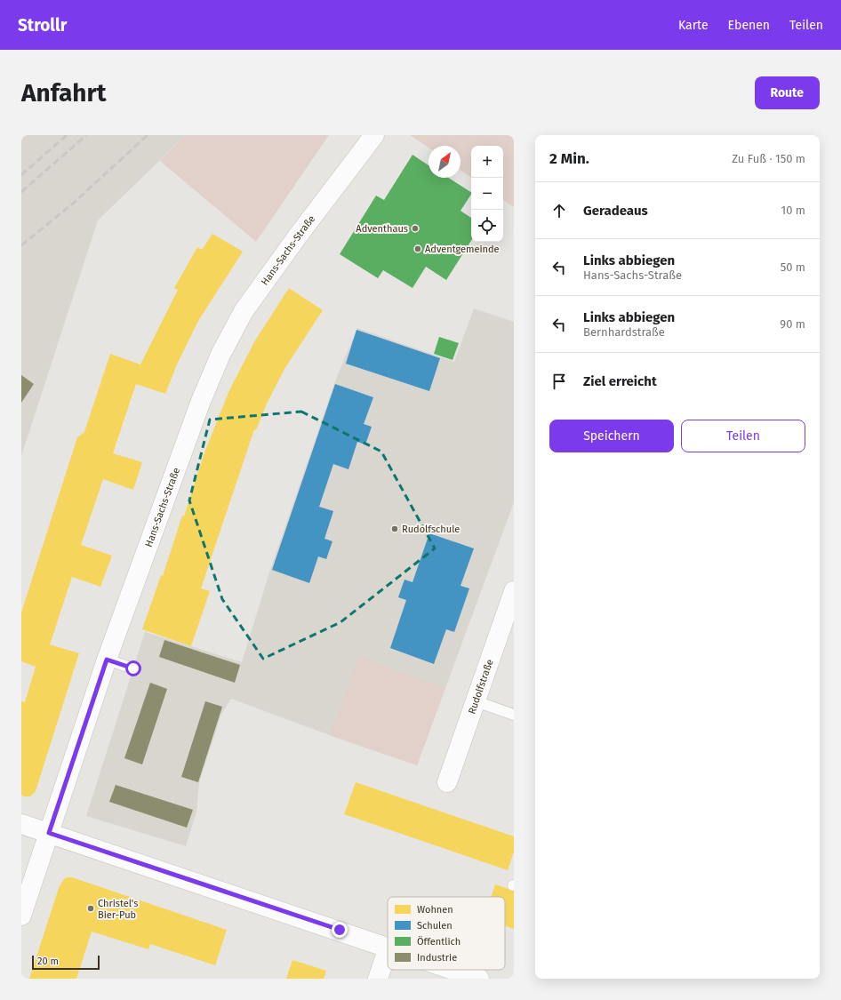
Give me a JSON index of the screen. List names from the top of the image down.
{
  "streets": {
    "street": ["Hans-Sachs-Straße", "Rudolfstraße"]
  },
  "places": [
    "Adventhaus",
    "Adventgemeinde",
    "Rudolfschule",
    "Christel's Bier-Pub"
  ],
  "legend": [
    "Wohnen",
    "Schulen",
    "Öffentlich",
    "Industrie"
  ],
  "scale_bar": "20 m",
  "north": "top right",
  "page": {
    "header": "Strollr",
    "nav": ["Karte", "Ebenen", "Teilen"],
    "buttons": [
      "Route",
      ["Speichern", "Teilen"]
    ],
    "title": "Anfahrt",
    "heading": ["2 Min.", "Zu Fuß · 150 m"],
    "map_buttons": ["+", "−"],
    "list": [
      ["Geradeaus", "10 m"],
      ["Links abbiegen", "Hans-Sachs-Straße", "50 m"],
      ["Links abbiegen", "Bernhardstraße", "90 m"],
      "Ziel erreicht"
    ],
    "scale": "20 m"
  }
}
